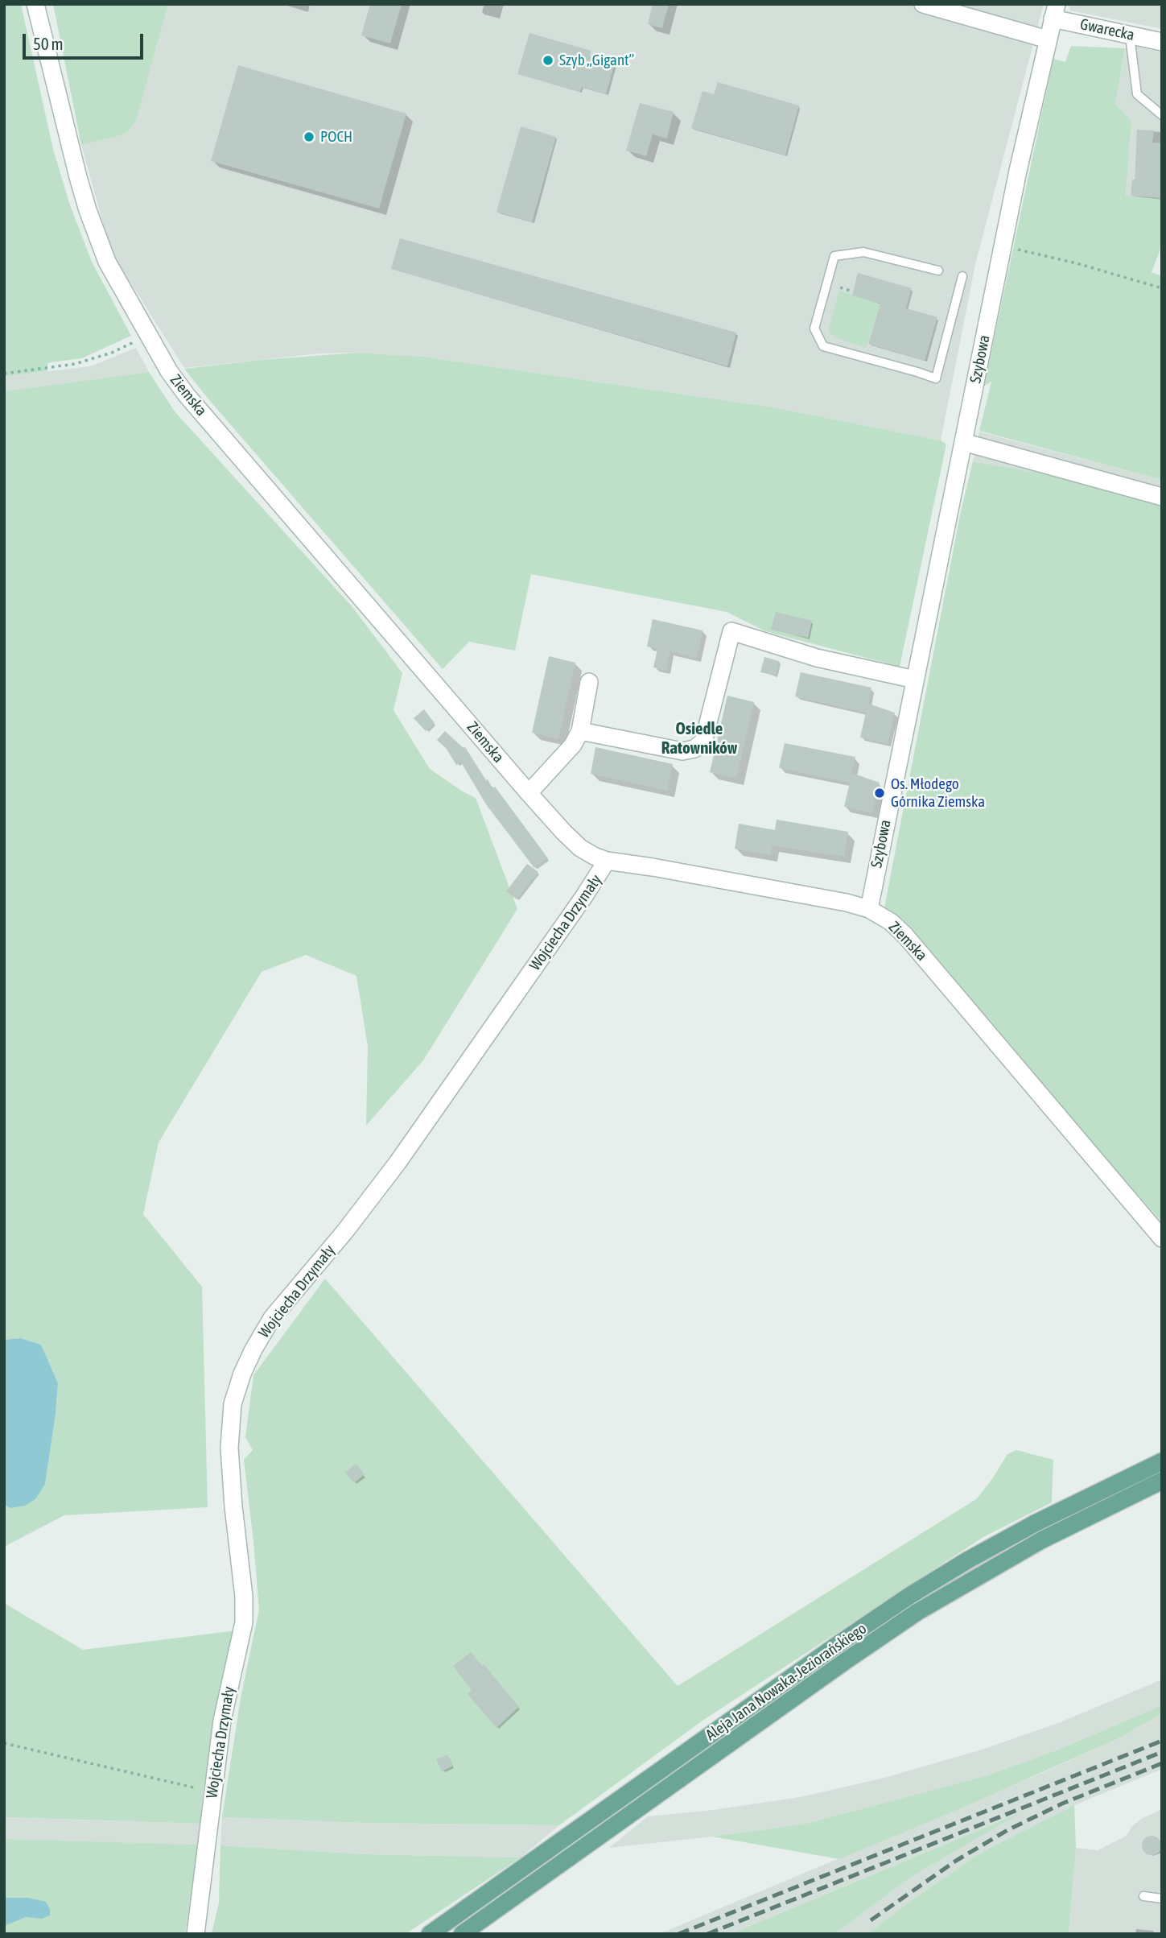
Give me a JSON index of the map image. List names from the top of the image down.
{
  "streets": {
    "main road": ["Aleja Jana Nowaka-Jeziorańskiego"],
    "street": [
      "Gwarecka",
      "Szybowa",
      "Ziemska",
      "Wojciecha Drzymały"
    ]
  },
  "crossings": [
    ["Gwarecka", "Szybowa"],
    ["Szybowa", "Ziemska"],
    ["Ziemska", "Wojciecha Drzymały"]
  ],
  "districts": ["Osiedle Ratowników"],
  "places": ["Szyb „Gigant”", "POCH", "Os. Młodego Górnika Ziemska"],
  "scale_bar": "50 m"
}
